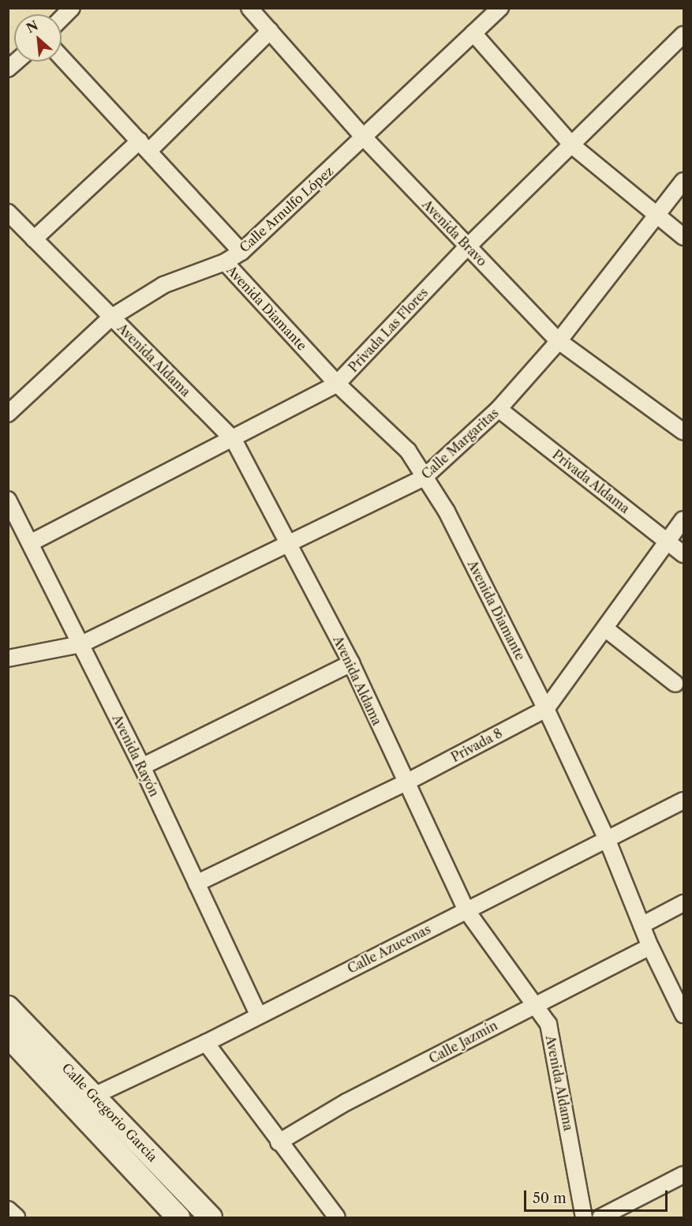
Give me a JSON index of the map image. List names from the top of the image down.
{
  "streets": {
    "street": [
      "Calle Arnulfo López",
      "Avenida Bravo",
      "Avenida Diamante",
      "Privada Las Flores",
      "Avenida Aldama",
      "Calle Margaritas",
      "Privada Aldama",
      "Privada 8",
      "Avenida Rayón",
      "Calle Azucenas",
      "Calle Jazmín",
      "Calle Gregorio García"
    ]
  },
  "crossings": [
    ["Calle Arnulfo López", "Avenida Bravo"],
    ["Calle Arnulfo López", "Avenida Diamante"],
    ["Calle Arnulfo López", "Avenida Aldama"],
    ["Avenida Bravo", "Privada Las Flores"],
    ["Avenida Bravo", "Calle Margaritas"],
    ["Avenida Diamante", "Privada Las Flores"],
    ["Avenida Diamante", "Calle Margaritas"],
    ["Avenida Diamante", "Privada 8"],
    ["Avenida Diamante", "Calle Azucenas"],
    ["Avenida Diamante", "Calle Jazmín"],
    ["Privada Las Flores", "Avenida Aldama"],
    ["Privada Las Flores", "Avenida Rayón"],
    ["Avenida Aldama", "Calle Margaritas"],
    ["Avenida Aldama", "Privada 8"],
    ["Avenida Aldama", "Calle Azucenas"],
    ["Avenida Aldama", "Calle Jazmín"],
    ["Calle Margaritas", "Privada Aldama"],
    ["Calle Margaritas", "Avenida Rayón"],
    ["Privada Aldama", "Privada 8"],
    ["Privada 8", "Avenida Rayón"],
    ["Avenida Rayón", "Calle Azucenas"],
    ["Calle Azucenas", "Calle Gregorio García"]
  ],
  "scale_bar": "50 m",
  "north": "top left"
}
